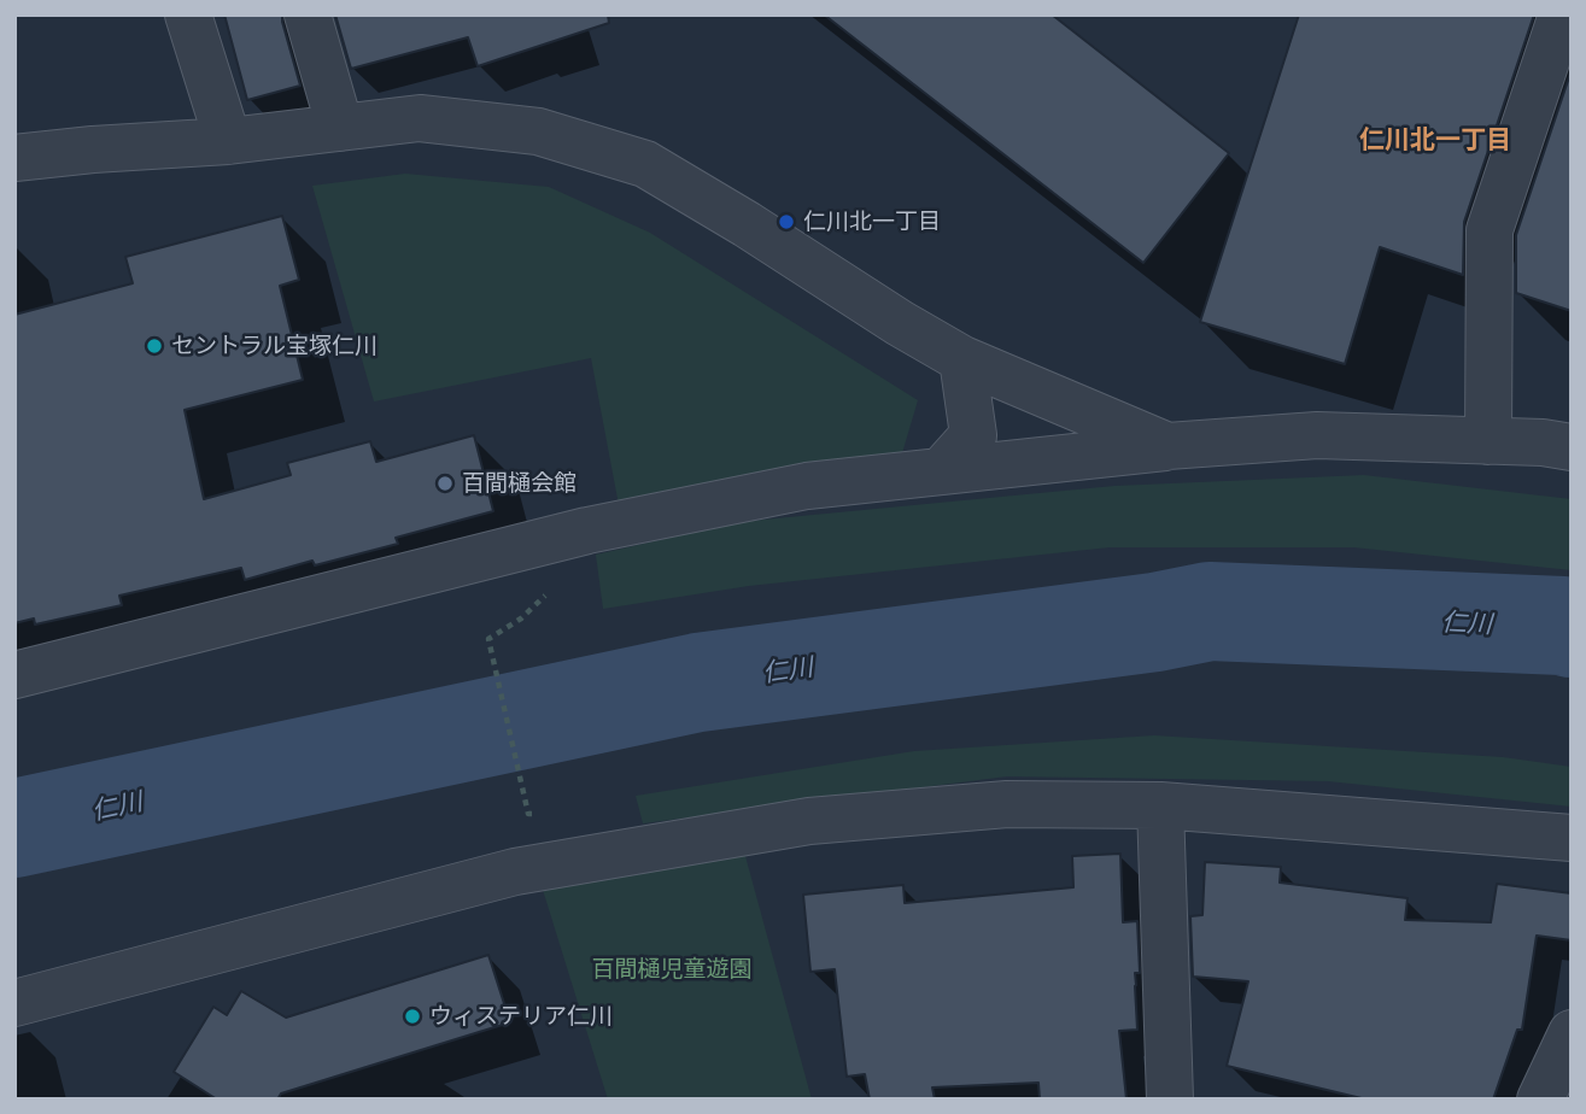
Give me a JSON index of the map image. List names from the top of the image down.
{
  "districts": ["仁川北一丁目"],
  "water": ["仁川"],
  "parks": ["百間樋児童遊園"],
  "places": [
    "仁川北一丁目",
    "セントラル宝塚仁川",
    "百間樋会館",
    "ウィステリア仁川"
  ]
}
